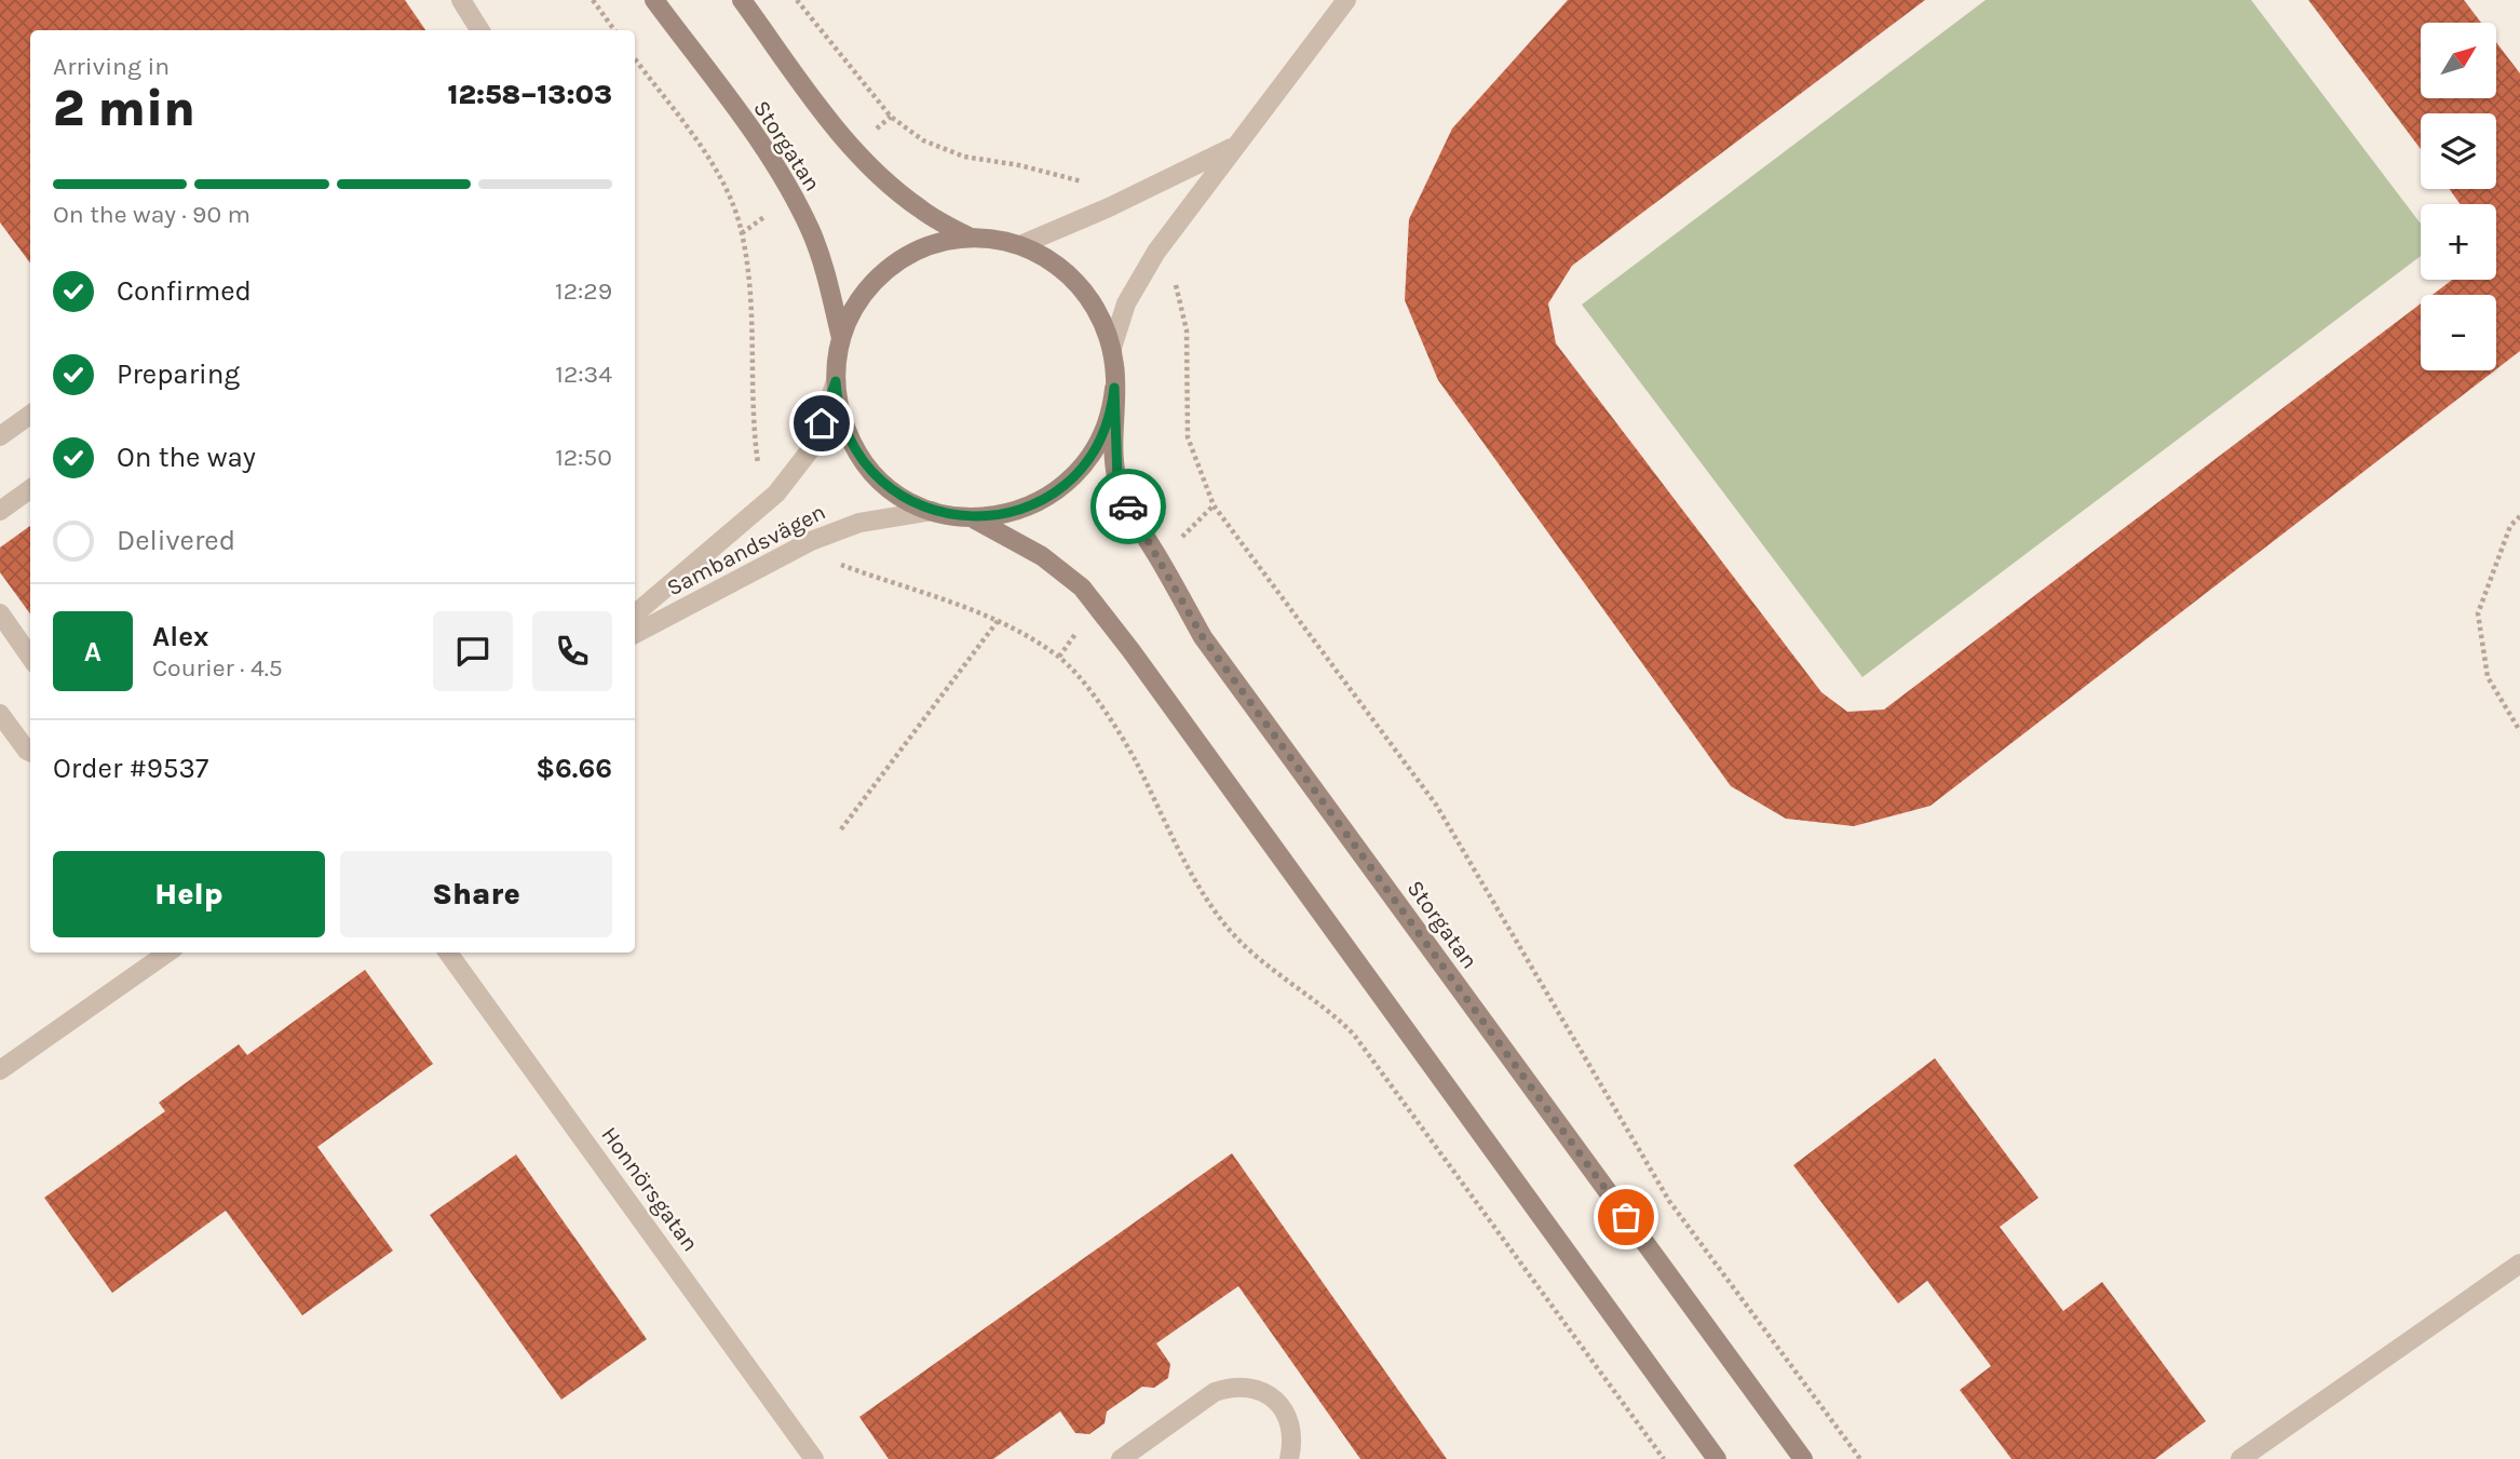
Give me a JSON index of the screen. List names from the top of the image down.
{
  "streets": {
    "main road": ["Storgatan"],
    "street": ["Sambandsvägen", "Honnörsgatan"]
  },
  "crossings": [
    ["Storgatan", "Sambandsvägen"]
  ],
  "north": "top right",
  "page": {
    "map_buttons": ["+", "−"],
    "heading": ["2 min", "Arriving in", "12:58–13:03"],
    "panel": [
      "Alex",
      "Courier · 4.5",
      "Order #9537",
      "$6.66"
    ],
    "bar": "On the way · 90 m",
    "list": [
      ["Confirmed", "12:29"],
      ["Preparing", "12:34"],
      ["On the way", "12:50"],
      "Delivered"
    ],
    "round": "A",
    "buttons": ["Help", "Share"]
  }
}
